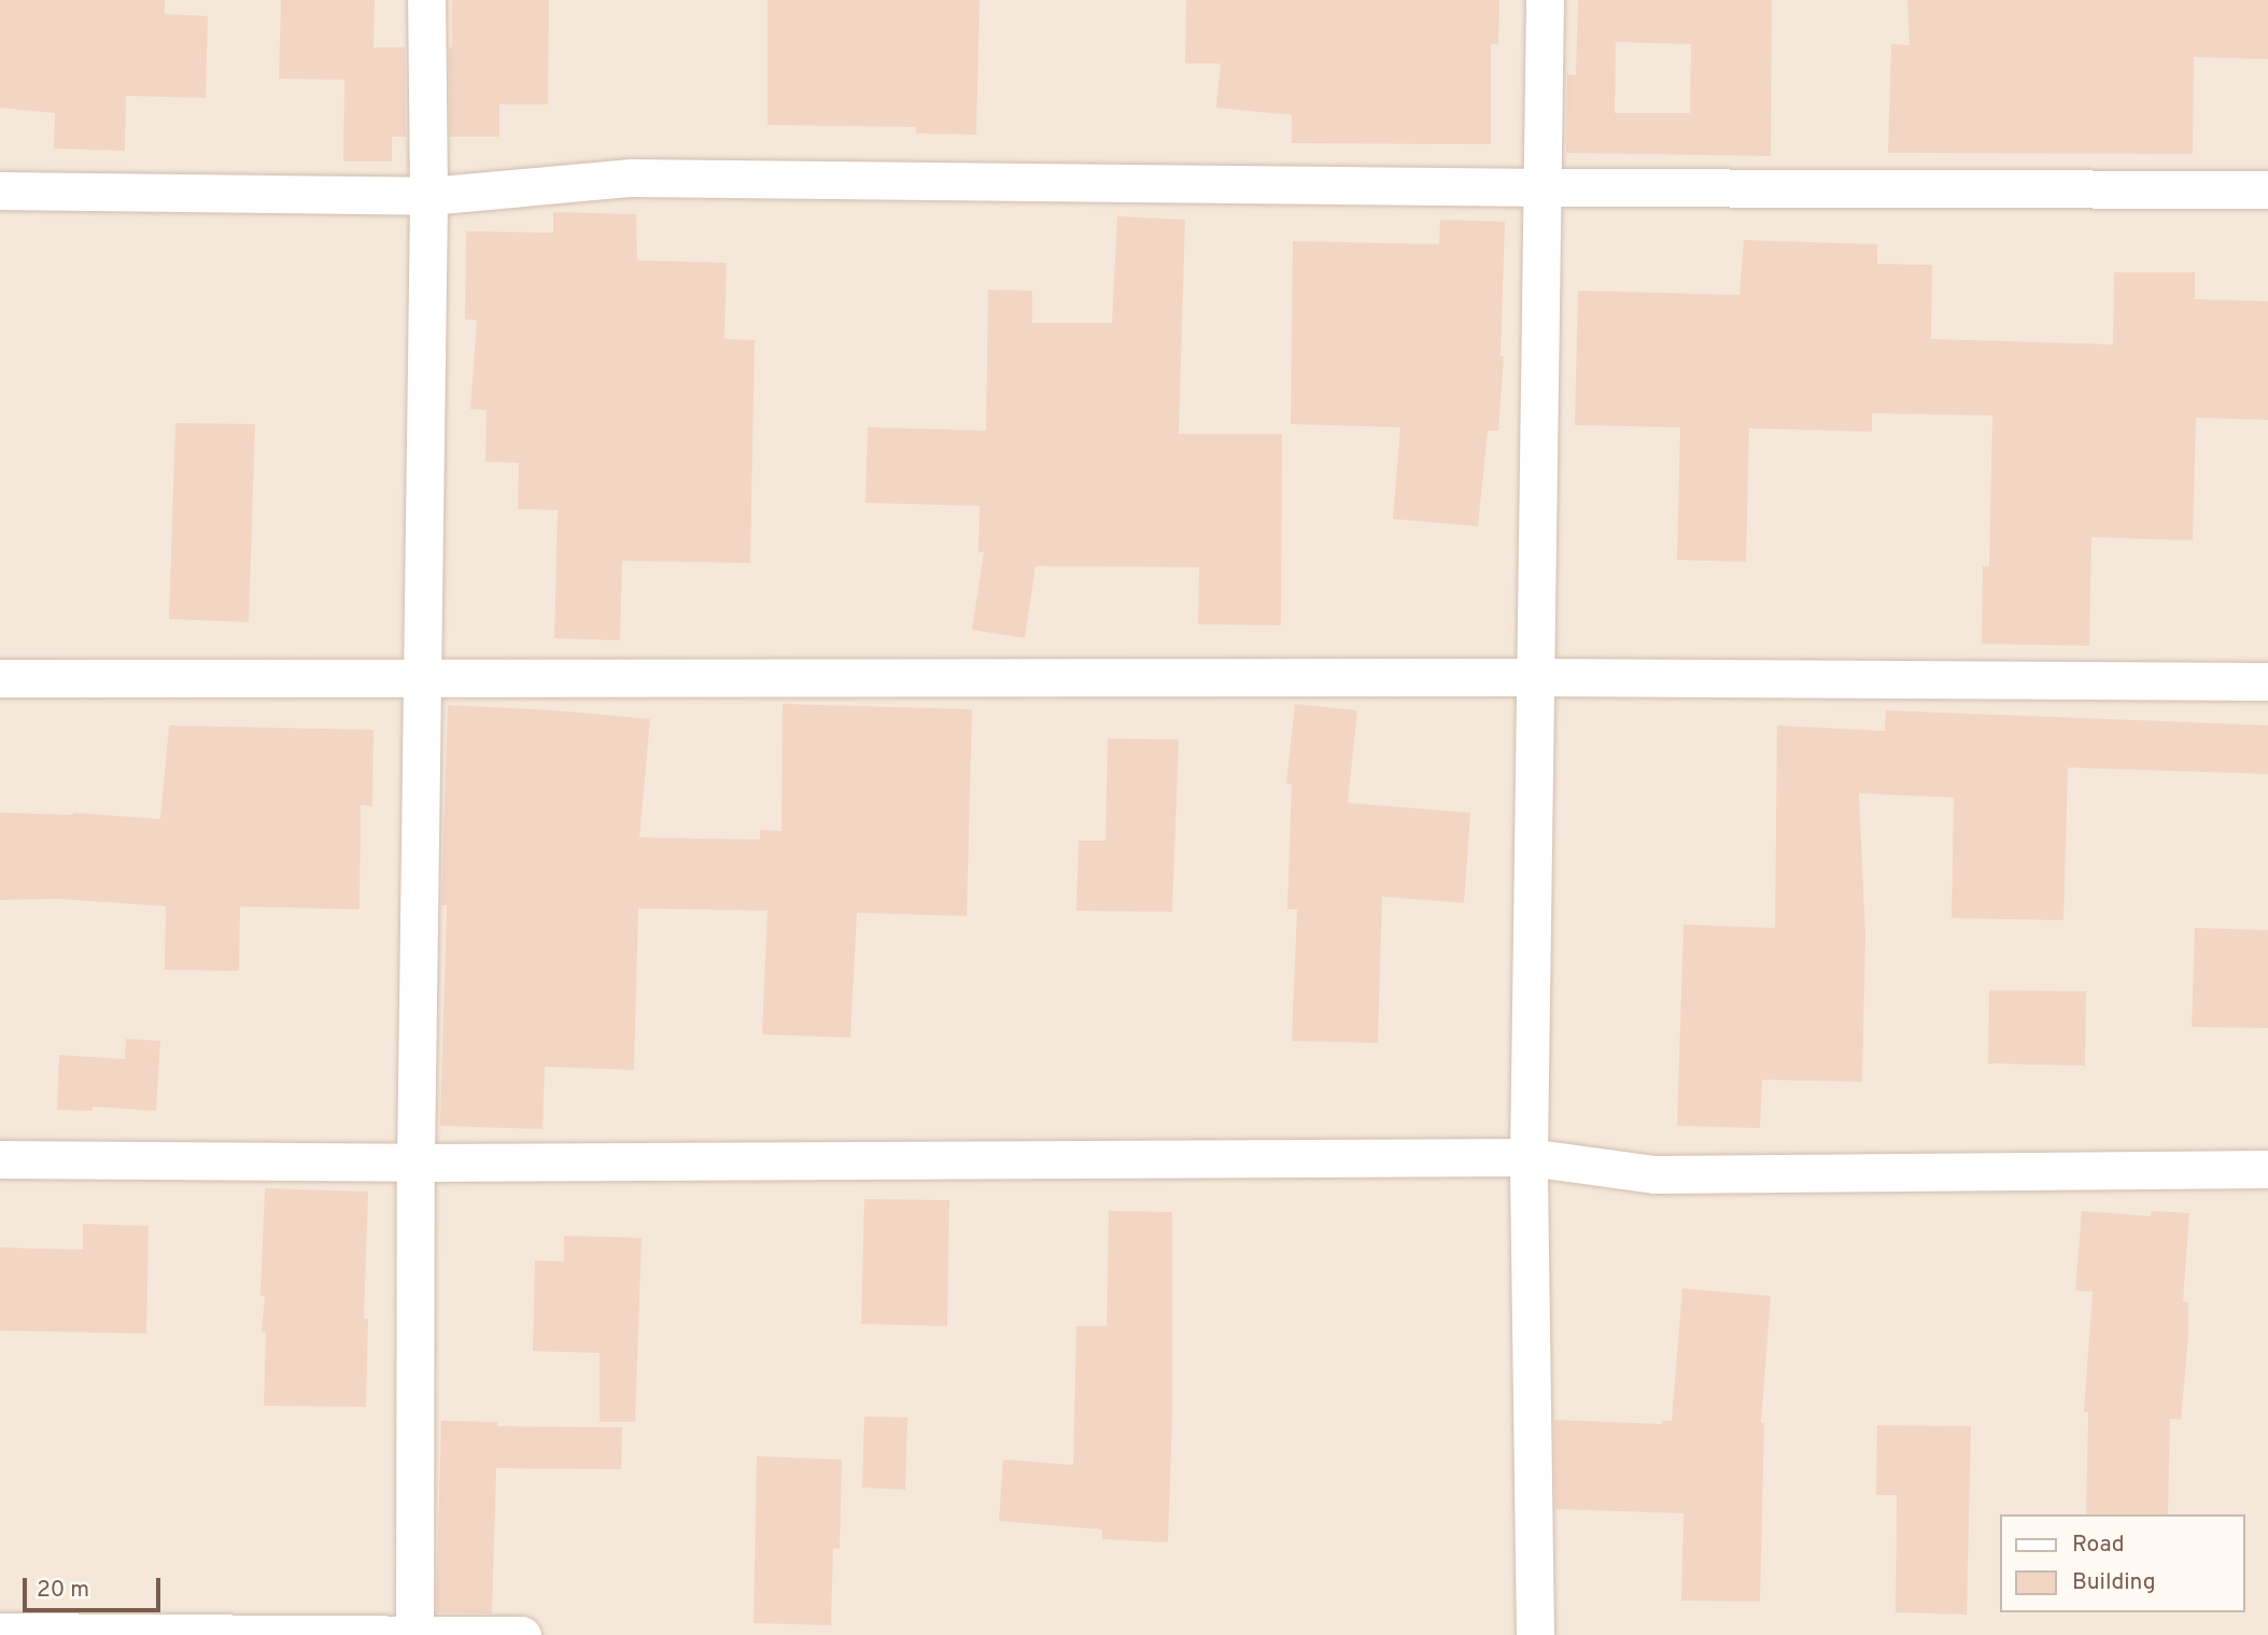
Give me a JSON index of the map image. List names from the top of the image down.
{
  "legend": ["Road", "Building"],
  "scale_bar": "20 m"
}
